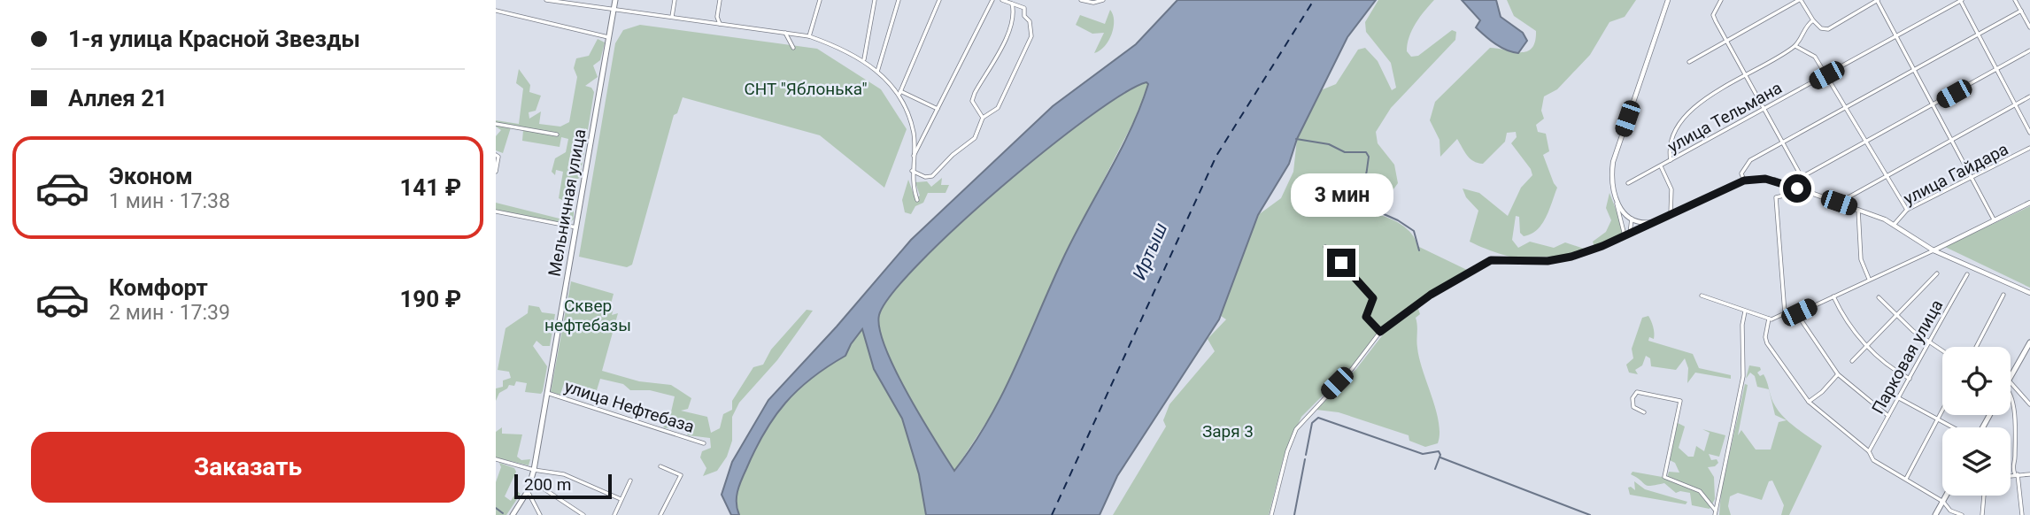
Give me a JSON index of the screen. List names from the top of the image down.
{
  "streets": {
    "main road": ["Мельничная улица"],
    "street": [
      "улица Тельмана",
      "улица Гайдара",
      "Парковая улица",
      "улица Нефтебаза"
    ]
  },
  "crossings": [
    ["Мельничная улица", "улица Нефтебаза"]
  ],
  "water": ["Иртыш"],
  "parks": ["СНТ \"Яблонька\"", "Сквер нефтебазы", "Заря 3"],
  "scale_bar": "200 m",
  "page": {
    "banner": ["1-я улица Красной Звезды", "Аллея 21"],
    "list": [
      {
        "name": "Эконом",
        "note": "1 мин · 17:38",
        "value": "141 ₽"
      },
      {
        "name": "Комфорт",
        "note": "2 мин · 17:39",
        "value": "190 ₽"
      }
    ],
    "bubble": "3 мин",
    "buttons": "Заказать",
    "scale": "200 m"
  }
}
